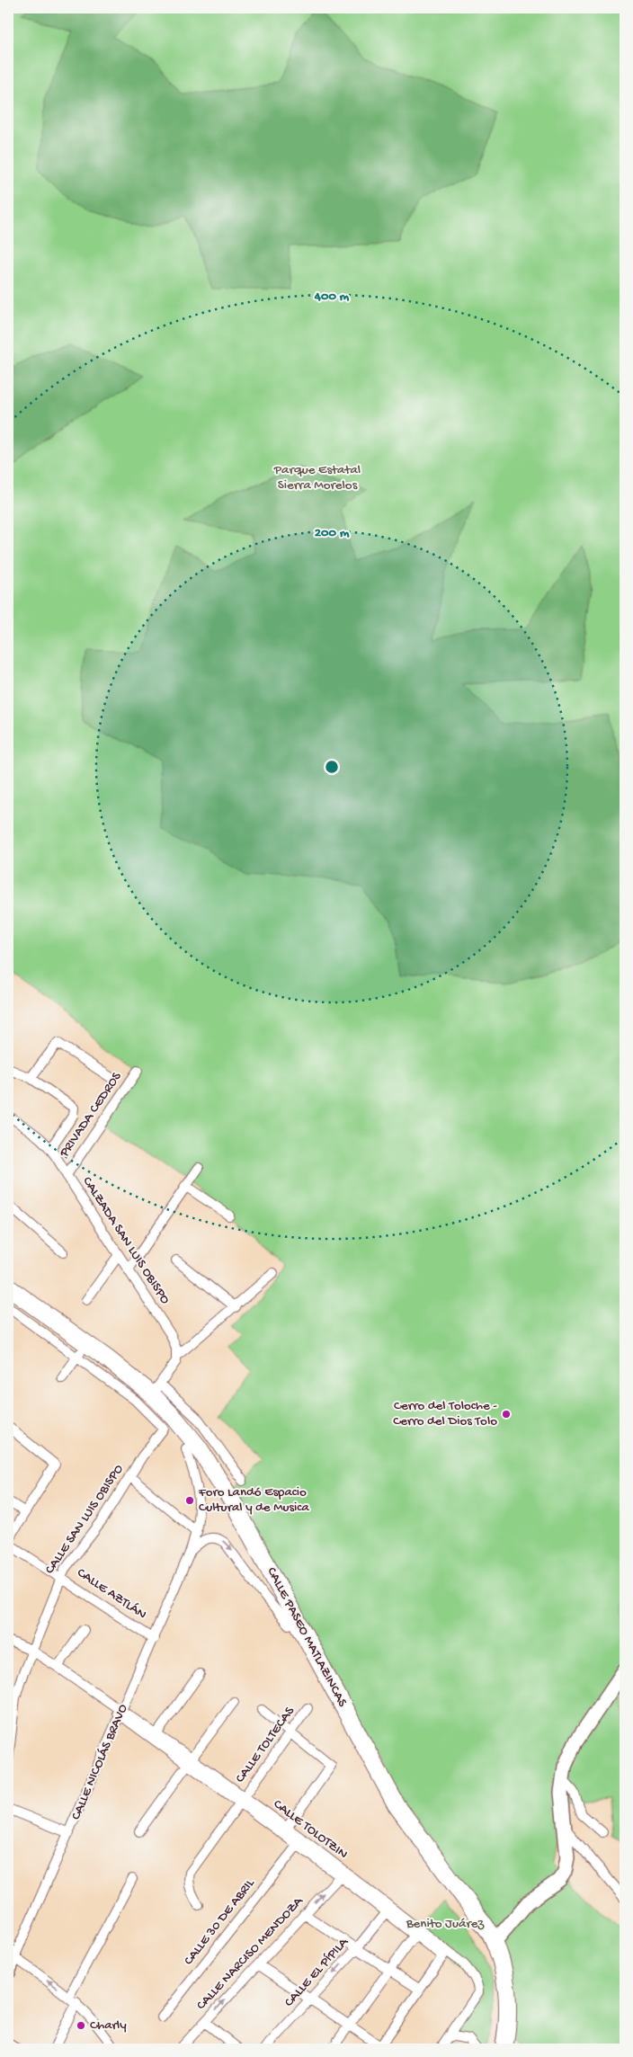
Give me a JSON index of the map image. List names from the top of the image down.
{
  "streets": {
    "highway": ["CALLE PASEO MATLAZINCAS"],
    "street": [
      "PRIVADA CEDROS",
      "CALZADA SAN LUIS OBISPO",
      "CALLE SAN LUIS OBISPO",
      "CALLE AZTLÁN",
      "CALLE TOLTECAS",
      "CALLE NICOLÁS BRAVO",
      "CALLE TOLOTZIN",
      "CALLE 30 DE ABRIL",
      "CALLE NARCISO MENDOZA",
      "CALLE EL PÍPILA"
    ]
  },
  "crossings": [
    ["PRIVADA CEDROS", "CALZADA SAN LUIS OBISPO"],
    ["CALLE SAN LUIS OBISPO", "CALLE AZTLÁN"],
    ["CALLE SAN LUIS OBISPO", "CALLE PASEO MATLAZINCAS"],
    ["CALLE SAN LUIS OBISPO", "CALLE TOLOTZIN"],
    ["CALLE AZTLÁN", "CALLE NICOLÁS BRAVO"],
    ["CALLE PASEO MATLAZINCAS", "CALLE NICOLÁS BRAVO"],
    ["CALLE TOLTECAS", "CALLE TOLOTZIN"],
    ["CALLE NICOLÁS BRAVO", "CALLE TOLOTZIN"],
    ["CALLE TOLOTZIN", "CALLE 30 DE ABRIL"],
    ["CALLE TOLOTZIN", "CALLE NARCISO MENDOZA"],
    ["CALLE TOLOTZIN", "CALLE EL PÍPILA"]
  ],
  "one_way": ["CALLE NARCISO MENDOZA"],
  "parks": ["Parque Estatal Sierra Morelos", "Benito Juárez"],
  "places": ["Cerro del Toloche - Cerro del Dios Tolo", "Foro Landó Espacio Cultural y de Musica", "Charly"],
  "rings": ["400 m", "200 m"]
}
